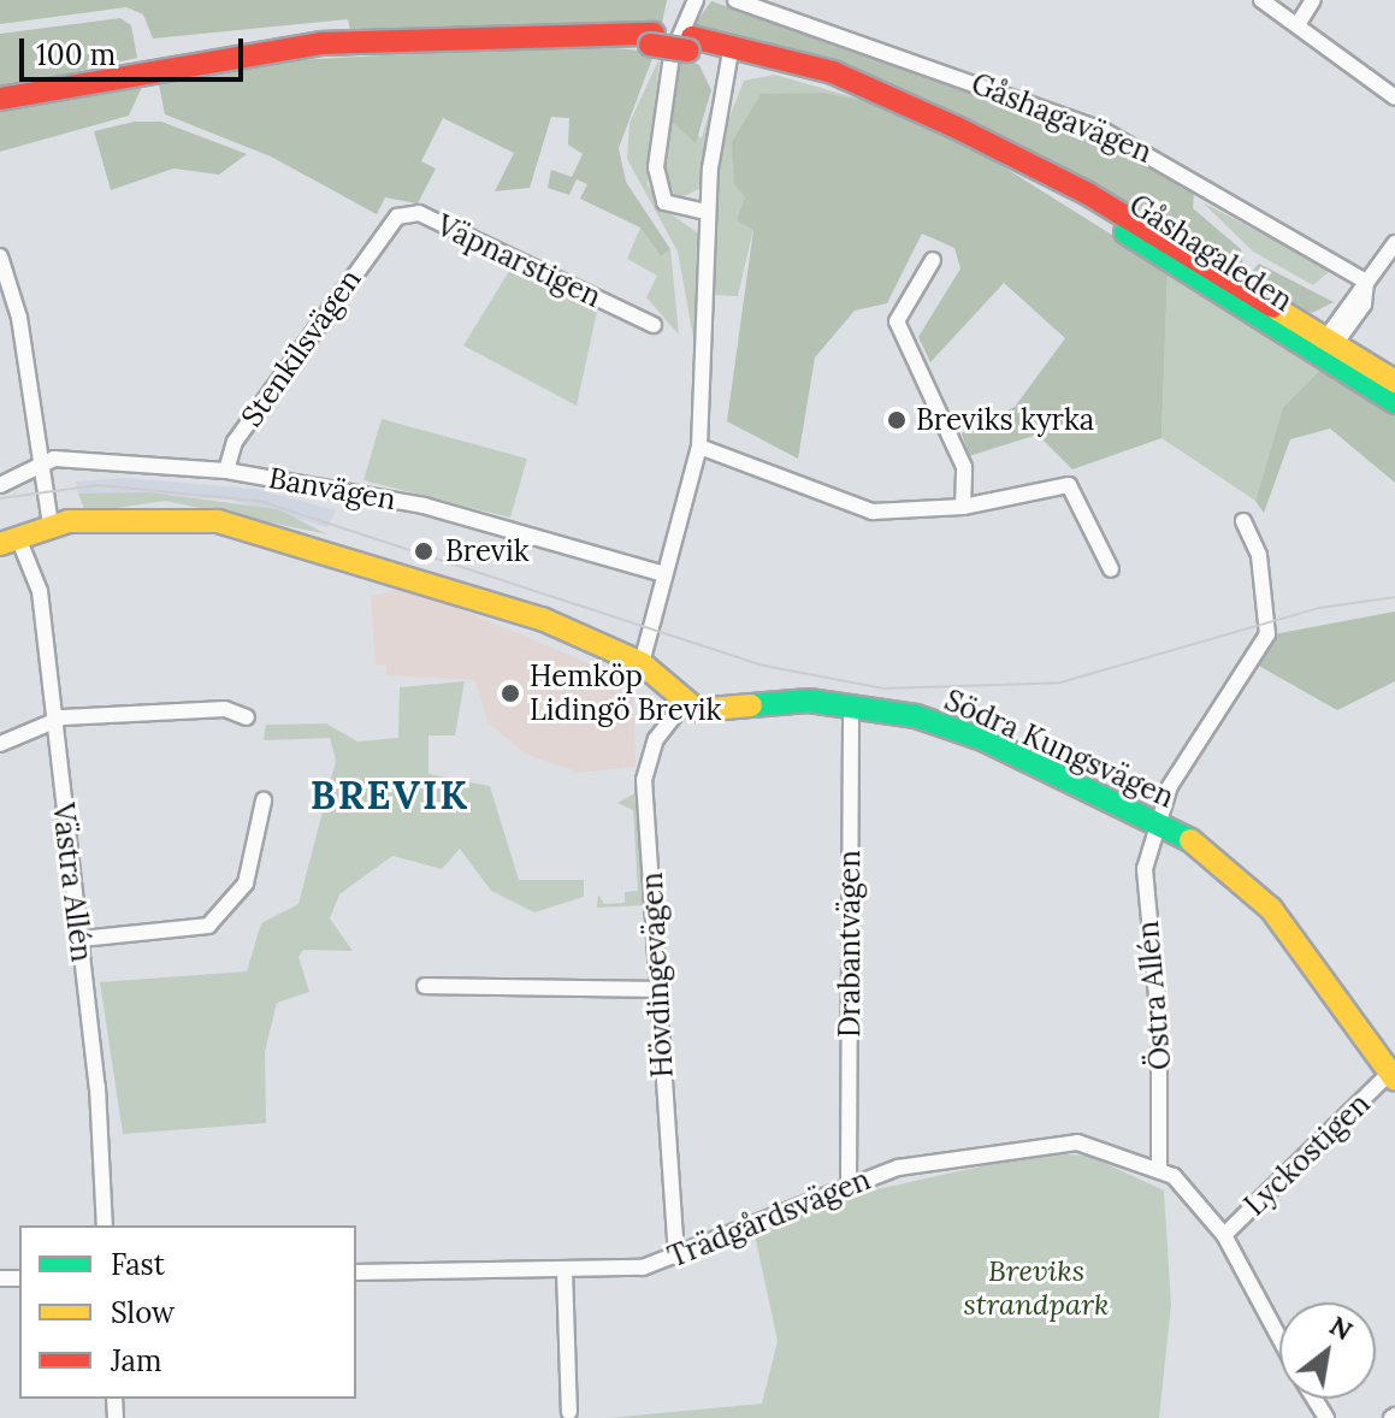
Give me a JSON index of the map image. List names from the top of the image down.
{
  "streets": {
    "main road": ["Gåshagaleden", "Södra Kungsvägen"],
    "street": [
      "Gåshagavägen",
      "Väpnarstigen",
      "Stenkilsvägen",
      "Banvägen",
      "Västra Allén",
      "Drabantvägen",
      "Hövdingevägen",
      "Östra Allén",
      "Lyckostigen",
      "Trädgårdsvägen"
    ]
  },
  "crossings": [
    ["Väpnarstigen", "Stenkilsvägen"],
    ["Stenkilsvägen", "Banvägen"],
    ["Södra Kungsvägen", "Drabantvägen"],
    ["Södra Kungsvägen", "Hövdingevägen"],
    ["Södra Kungsvägen", "Östra Allén"],
    ["Södra Kungsvägen", "Lyckostigen"],
    ["Drabantvägen", "Trädgårdsvägen"],
    ["Hövdingevägen", "Trädgårdsvägen"],
    ["Östra Allén", "Trädgårdsvägen"],
    ["Lyckostigen", "Trädgårdsvägen"]
  ],
  "districts": ["BREVIK"],
  "parks": ["Breviks strandpark"],
  "places": ["Breviks kyrka", "Brevik", "Hemköp Lidingö Brevik"],
  "legend": ["Fast", "Slow", "Jam"],
  "scale_bar": "100 m",
  "north": "top right"
}
